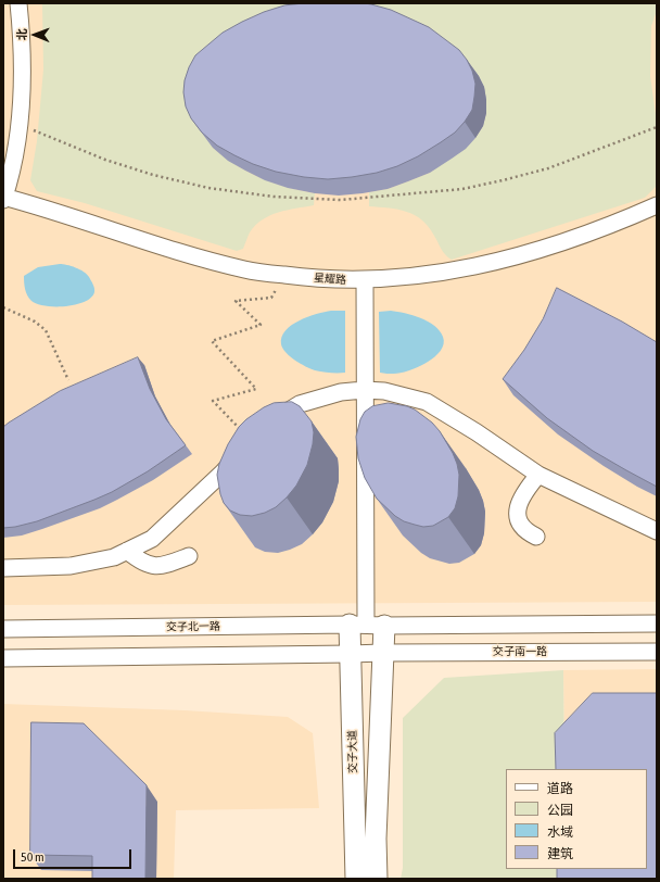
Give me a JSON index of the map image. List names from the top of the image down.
{
  "streets": {
    "main road": ["交子大道"],
    "street": ["星耀路", "交子北一路", "交子南一路"]
  },
  "crossings": [
    ["交子北一路", "交子大道"]
  ],
  "legend": [
    "道路",
    "公园",
    "水域",
    "建筑"
  ],
  "scale_bar": "50 m",
  "north": "left"
}
